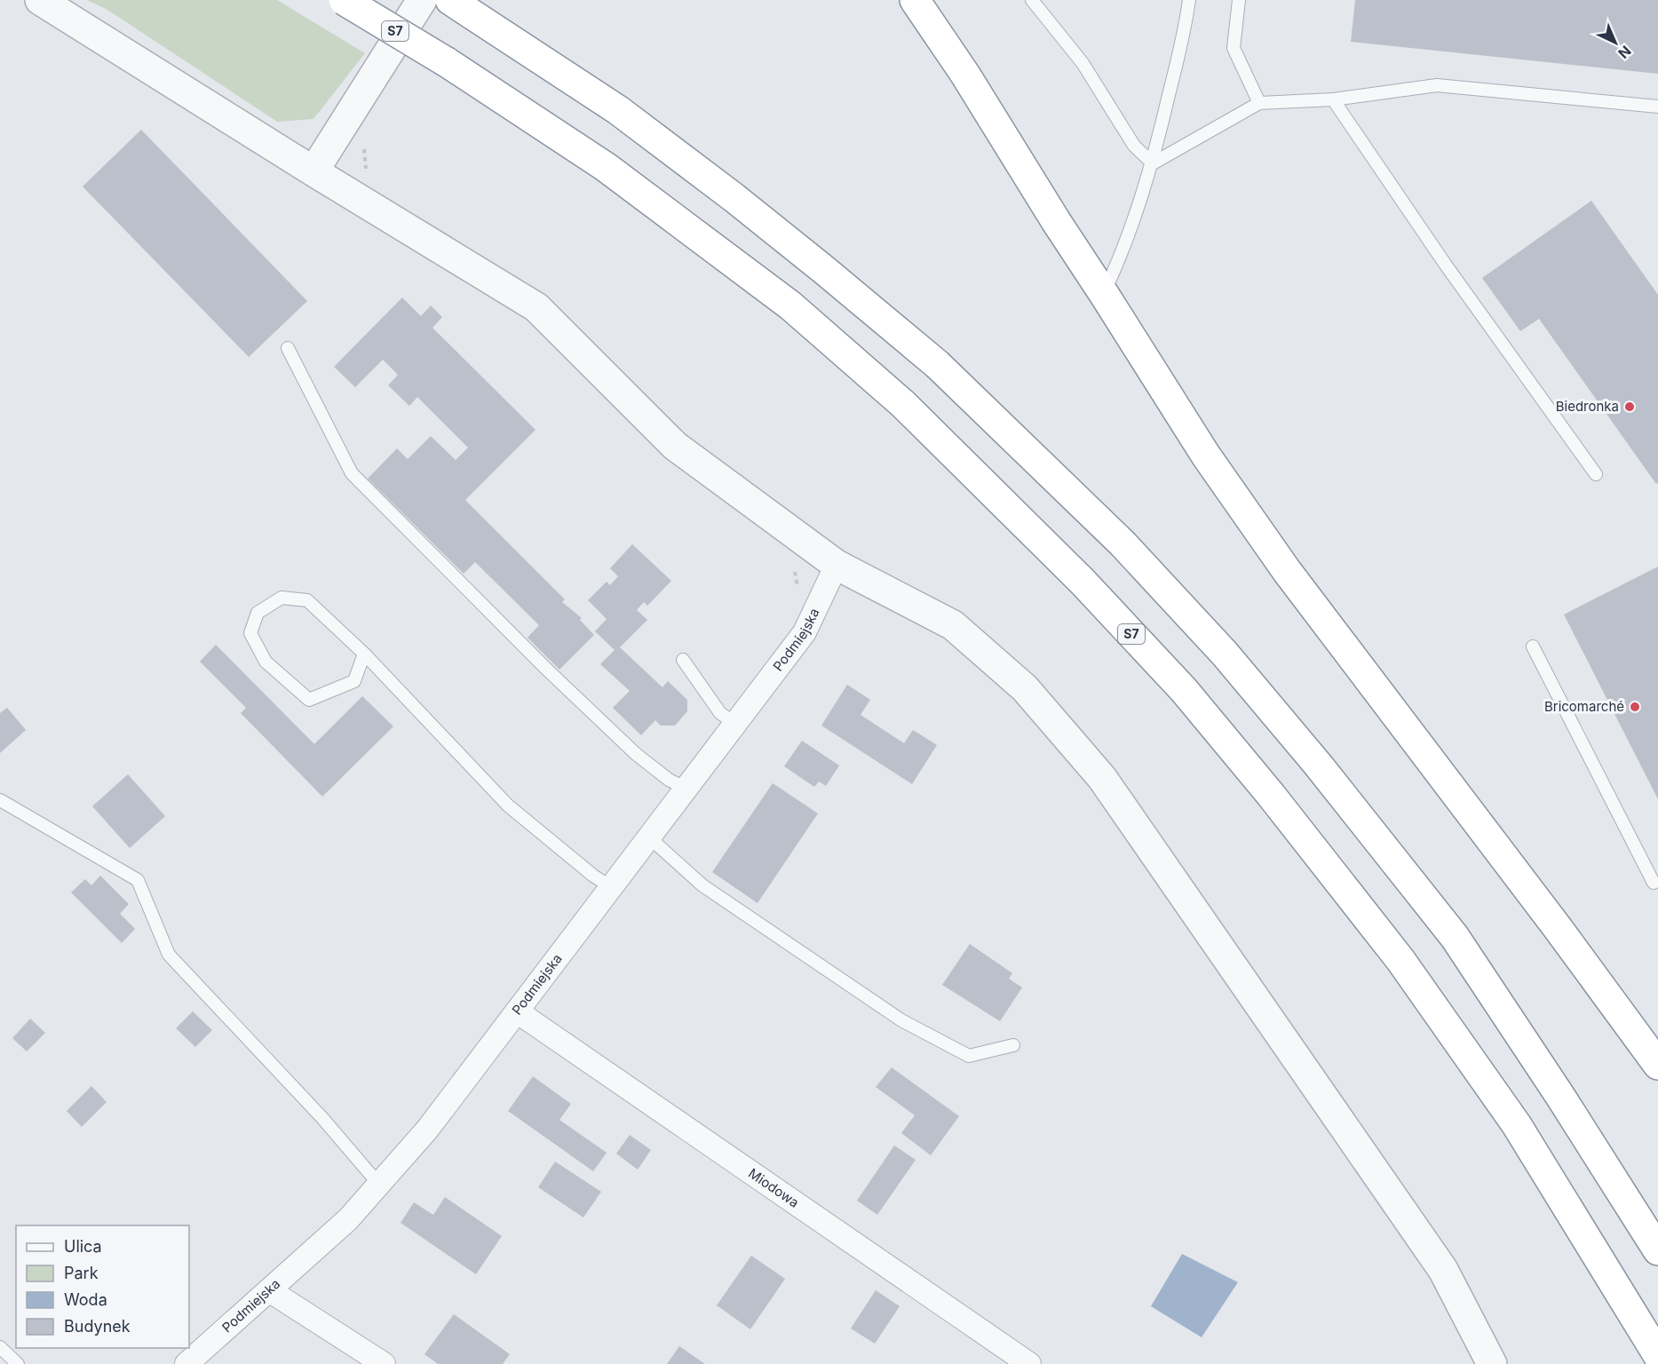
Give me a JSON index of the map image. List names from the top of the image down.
{
  "streets": {
    "highway": ["S7"],
    "street": ["Podmiejska", "Miodowa"]
  },
  "crossings": [
    ["Podmiejska", "Miodowa"]
  ],
  "places": ["Biedronka", "Bricomarché"],
  "legend": [
    "Ulica",
    "Park",
    "Woda",
    "Budynek"
  ],
  "north": "bottom right"
}
